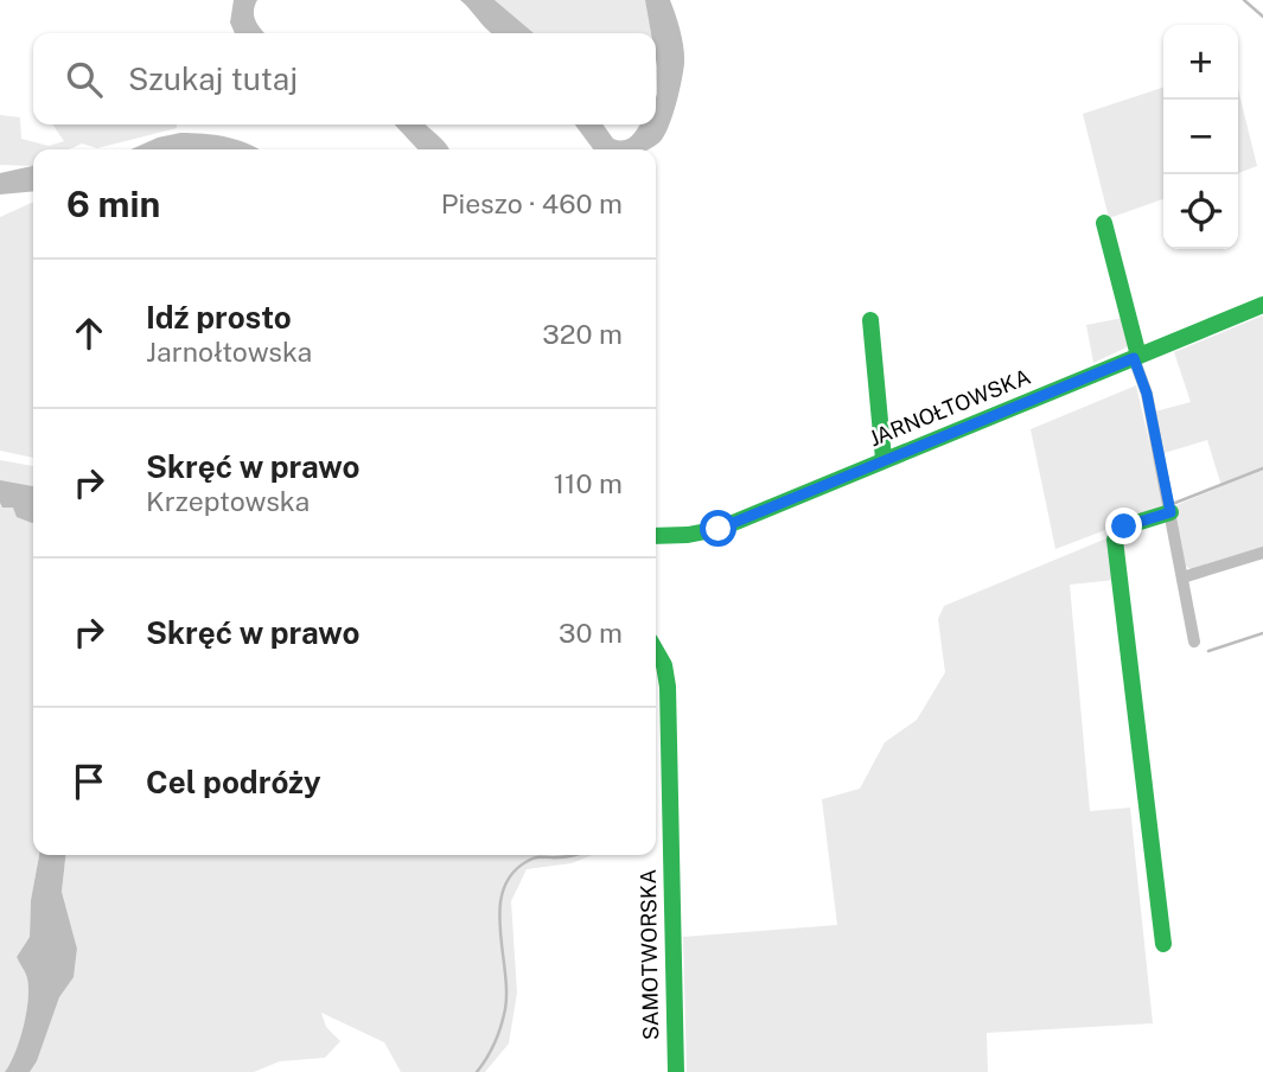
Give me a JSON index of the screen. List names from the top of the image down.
{
  "streets": {
    "street": ["JARNOŁTOWSKA", "SAMOTWORSKA"]
  },
  "page": {
    "map_buttons": ["+", "−"],
    "search": "Szukaj tutaj",
    "heading": ["6 min", "Pieszo · 460 m"],
    "list": [
      ["Idź prosto", "Jarnołtowska", "320 m"],
      ["Skręć w prawo", "Krzeptowska", "110 m"],
      ["Skręć w prawo", "30 m"],
      "Cel podróży"
    ]
  }
}
